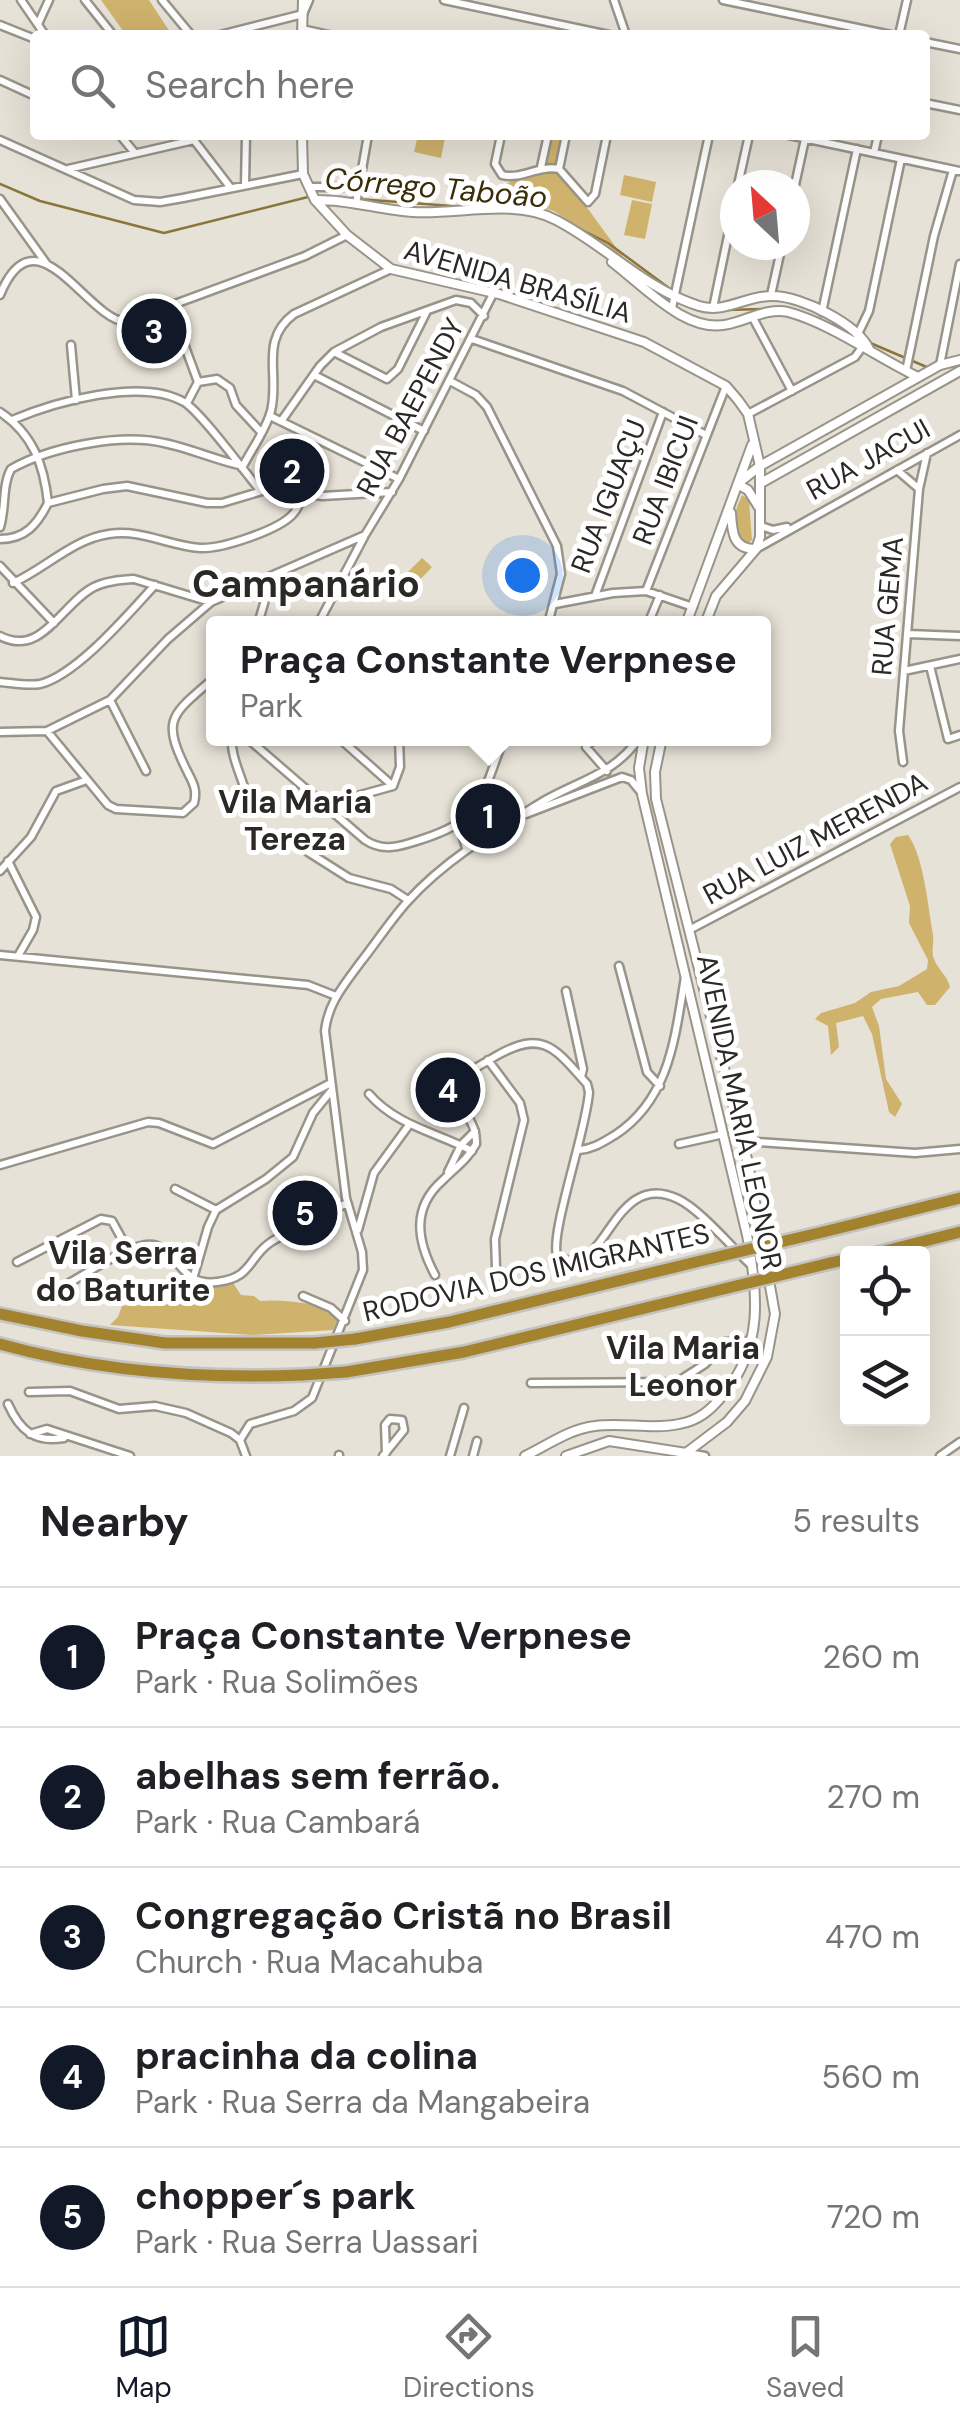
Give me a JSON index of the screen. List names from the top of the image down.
{
  "streets": {
    "highway": ["RODOVIA DOS IMIGRANTES"],
    "street": [
      "AVENIDA BRASÍLIA",
      "RUA BAEPENDY",
      "RUA JACUI",
      "RUA IBICUI",
      "RUA IGUAÇU",
      "RUA GEMA",
      "RUA LUIZ MERENDA",
      "AVENIDA MARIA LEONOR"
    ]
  },
  "crossings": [
    ["AVENIDA BRASÍLIA", "RUA BAEPENDY"],
    ["AVENIDA BRASÍLIA", "RUA JACUI"],
    ["AVENIDA BRASÍLIA", "RUA IBICUI"],
    ["RUA JACUI", "RUA GEMA"],
    ["RUA LUIZ MERENDA", "AVENIDA MARIA LEONOR"]
  ],
  "districts": [
    "Campanário",
    "Vila Maria Tereza",
    "Vila Serra do Baturite",
    "Vila Maria Leonor"
  ],
  "water": ["Córrego Taboão"],
  "north": "top left",
  "page": {
    "search": "Search here",
    "pins": [
      "3",
      "2",
      "1",
      "4",
      "5"
    ],
    "popup": ["Praça Constante Verpnese", "Park"],
    "heading": ["Nearby", "5 results"],
    "list": [
      {
        "mark": "1",
        "name": "Praça Constante Verpnese",
        "note": "Park · Rua Solimões",
        "value": "260 m"
      },
      {
        "mark": "2",
        "name": "abelhas sem ferrão.",
        "note": "Park · Rua Cambará",
        "value": "270 m"
      },
      {
        "mark": "3",
        "name": "Congregação Cristã no Brasil",
        "note": "Church · Rua Macahuba",
        "value": "470 m"
      },
      {
        "mark": "4",
        "name": "pracinha da colina",
        "note": "Park · Rua Serra da Mangabeira",
        "value": "560 m"
      },
      {
        "mark": "5",
        "name": "chopper´s park",
        "note": "Park · Rua Serra Uassari",
        "value": "720 m"
      }
    ],
    "nav": ["Map", "Directions", "Saved"]
  }
}
